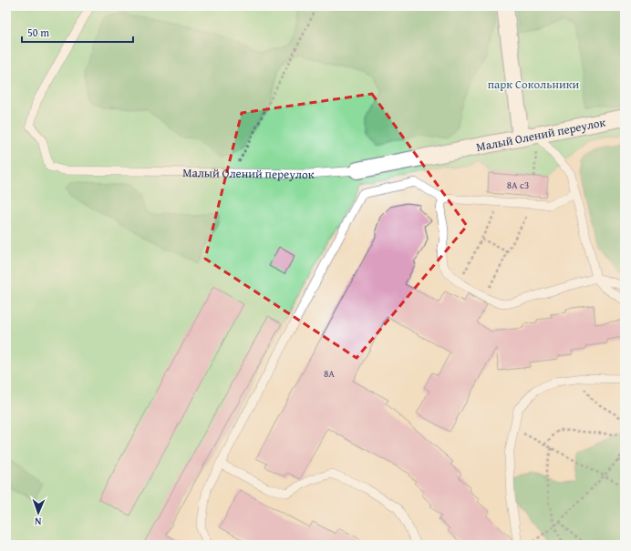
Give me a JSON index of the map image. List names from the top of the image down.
{
  "streets": {
    "street": ["Малый Олений переулок"]
  },
  "parks": ["парк Сокольники"],
  "house_numbers": ["8А с3", "8А"],
  "scale_bar": "50 m",
  "north": "bottom"
}
